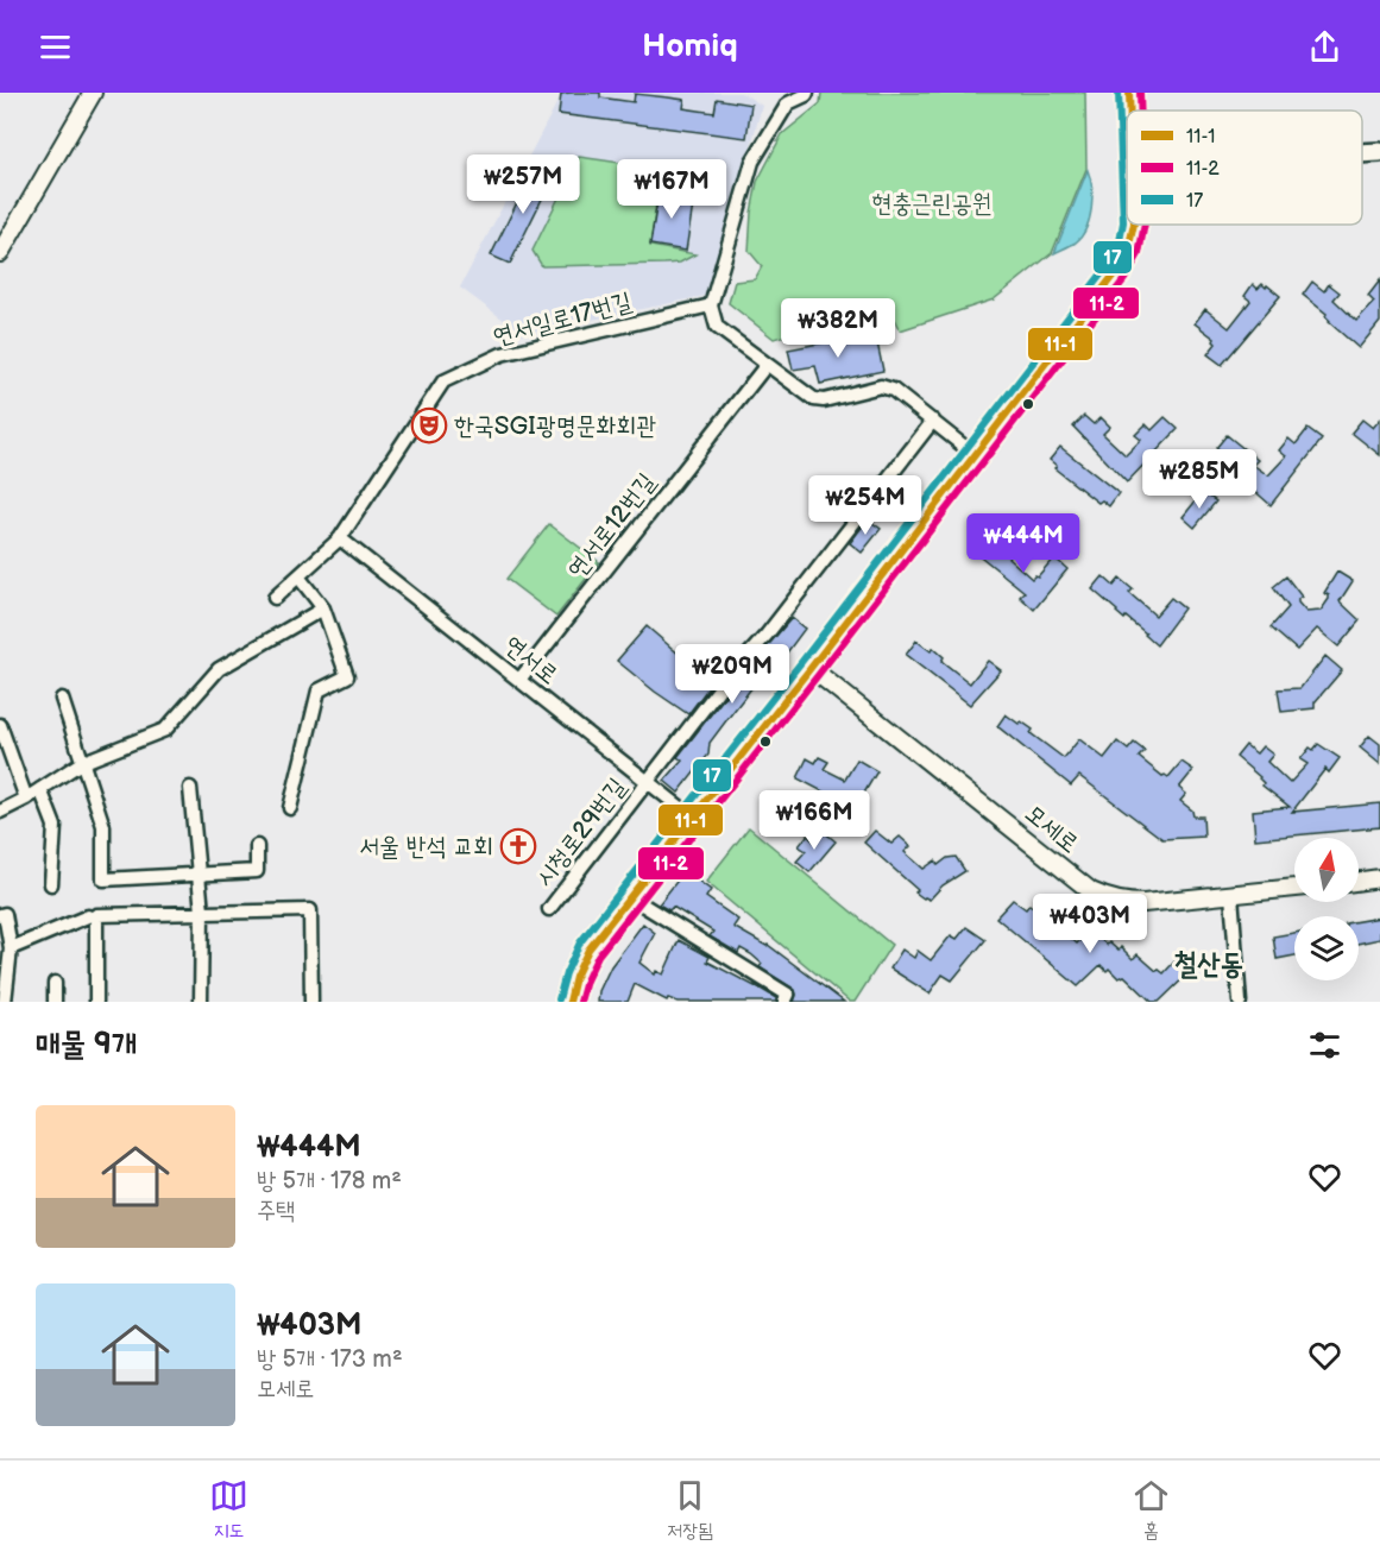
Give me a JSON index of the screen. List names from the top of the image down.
{
  "streets": {
    "street": [
      "연서일로17번길",
      "연서로12번길",
      "연서로",
      "모세로",
      "시청로29번길"
    ]
  },
  "crossings": [
    ["연서일로17번길", "연서로"],
    ["연서로12번길", "연서로"],
    ["연서로", "시청로29번길"]
  ],
  "districts": ["철산동"],
  "parks": ["현충근린공원"],
  "places": {
    "theatre": ["한국SGI광명문화회관"],
    "church": ["서울 반석 교회"]
  },
  "lines": ["transit line 11-1", "transit line 11-2", "transit line 17"],
  "legend": ["11-1", "11-2", "17"],
  "north": "top",
  "page": {
    "header": "Homiq",
    "price": [
      "₩257M",
      "₩167M",
      "₩382M",
      "₩285M",
      "₩254M",
      "₩444M",
      "₩209M",
      "₩166M",
      "₩403M"
    ],
    "heading": "매물 9개",
    "list": [
      {
        "name": "₩444M",
        "note": "방 5개 · 178 m² · 주택"
      },
      {
        "name": "₩403M",
        "note": "방 5개 · 173 m² · 모세로"
      }
    ],
    "tabs": ["지도", "저장됨", "홈"]
  }
}
